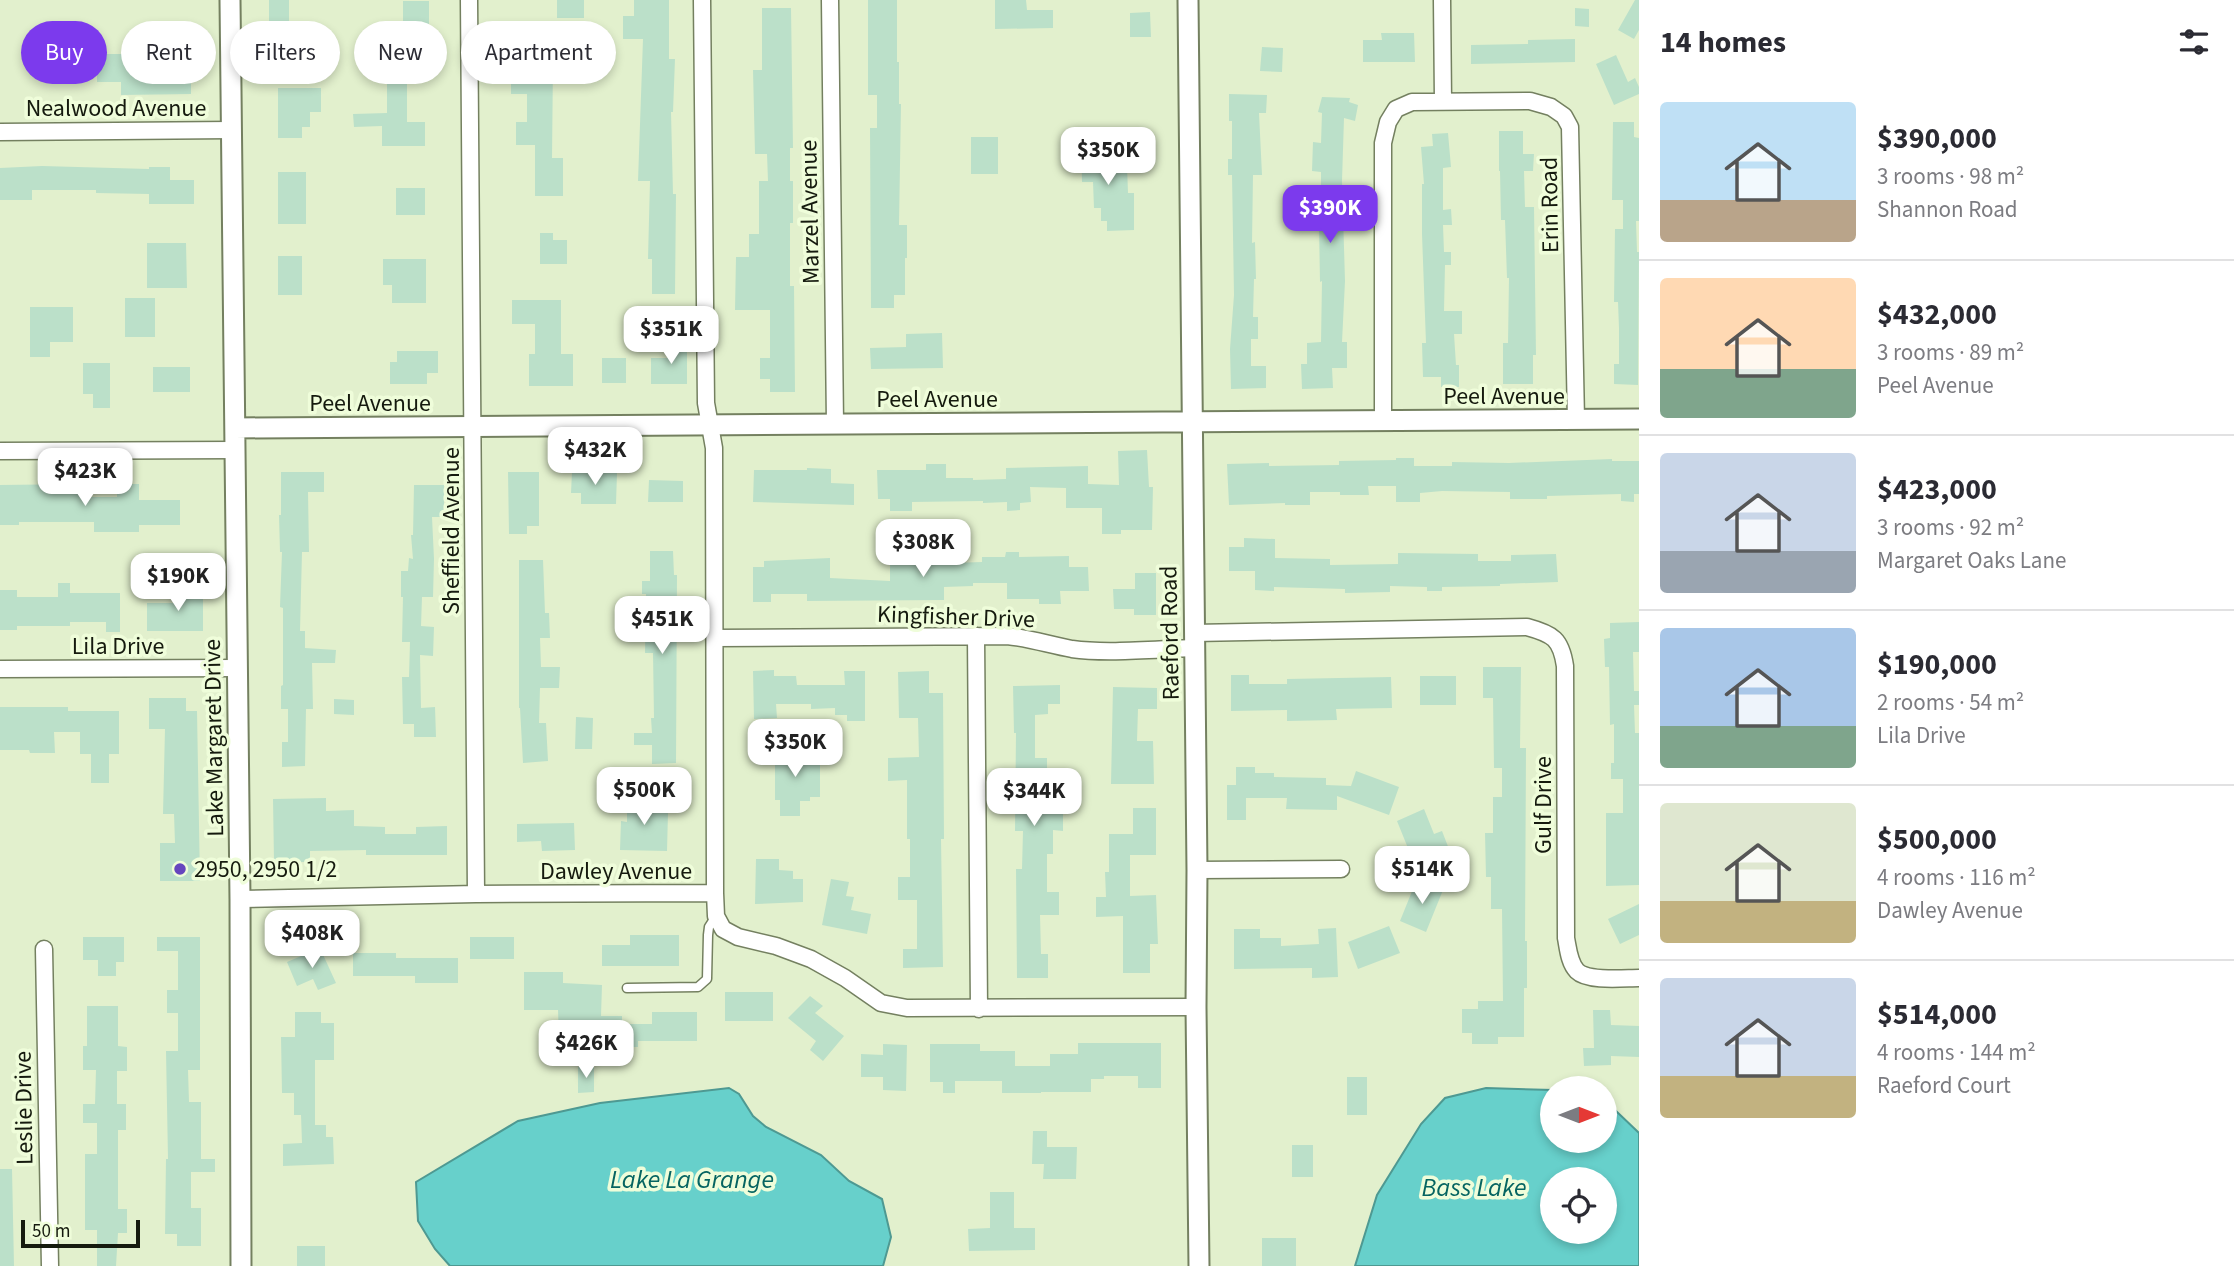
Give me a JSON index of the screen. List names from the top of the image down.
{
  "streets": {
    "street": [
      "Nealwood Avenue",
      "Erin Road",
      "Marzel Avenue",
      "Peel Avenue",
      "Sheffield Avenue",
      "Kingfisher Drive",
      "Raeford Road",
      "Lila Drive",
      "Lake Margaret Drive",
      "Gulf Drive",
      "Dawley Avenue",
      "Leslie Drive"
    ]
  },
  "crossings": [
    ["Nealwood Avenue", "Lake Margaret Drive"],
    ["Erin Road", "Peel Avenue"],
    ["Marzel Avenue", "Peel Avenue"],
    ["Peel Avenue", "Sheffield Avenue"],
    ["Peel Avenue", "Raeford Road"],
    ["Peel Avenue", "Lake Margaret Drive"],
    ["Sheffield Avenue", "Dawley Avenue"],
    ["Kingfisher Drive", "Raeford Road"],
    ["Kingfisher Drive", "Gulf Drive"],
    ["Lila Drive", "Lake Margaret Drive"],
    ["Lake Margaret Drive", "Dawley Avenue"]
  ],
  "water": ["Lake La Grange", "Bass Lake"],
  "places": ["2950, 2950 1/2"],
  "scale_bar": "50 m",
  "north": "right",
  "page": {
    "heading": "14 homes",
    "chip": [
      "Buy",
      "Rent",
      "Filters",
      "New",
      "Apartment"
    ],
    "list": [
      {
        "name": "$390,000",
        "note": "3 rooms · 98 m² · Shannon Road"
      },
      {
        "name": "$432,000",
        "note": "3 rooms · 89 m² · Peel Avenue"
      },
      {
        "name": "$423,000",
        "note": "3 rooms · 92 m² · Margaret Oaks Lane"
      },
      {
        "name": "$190,000",
        "note": "2 rooms · 54 m² · Lila Drive"
      },
      {
        "name": "$500,000",
        "note": "4 rooms · 116 m² · Dawley Avenue"
      },
      {
        "name": "$514,000",
        "note": "4 rooms · 144 m² · Raeford Court"
      }
    ],
    "price": [
      "$350K",
      "$390K",
      "$351K",
      "$432K",
      "$423K",
      "$308K",
      "$190K",
      "$451K",
      "$350K",
      "$500K",
      "$344K",
      "$514K",
      "$408K",
      "$426K"
    ],
    "scale": "50 m"
  }
}
